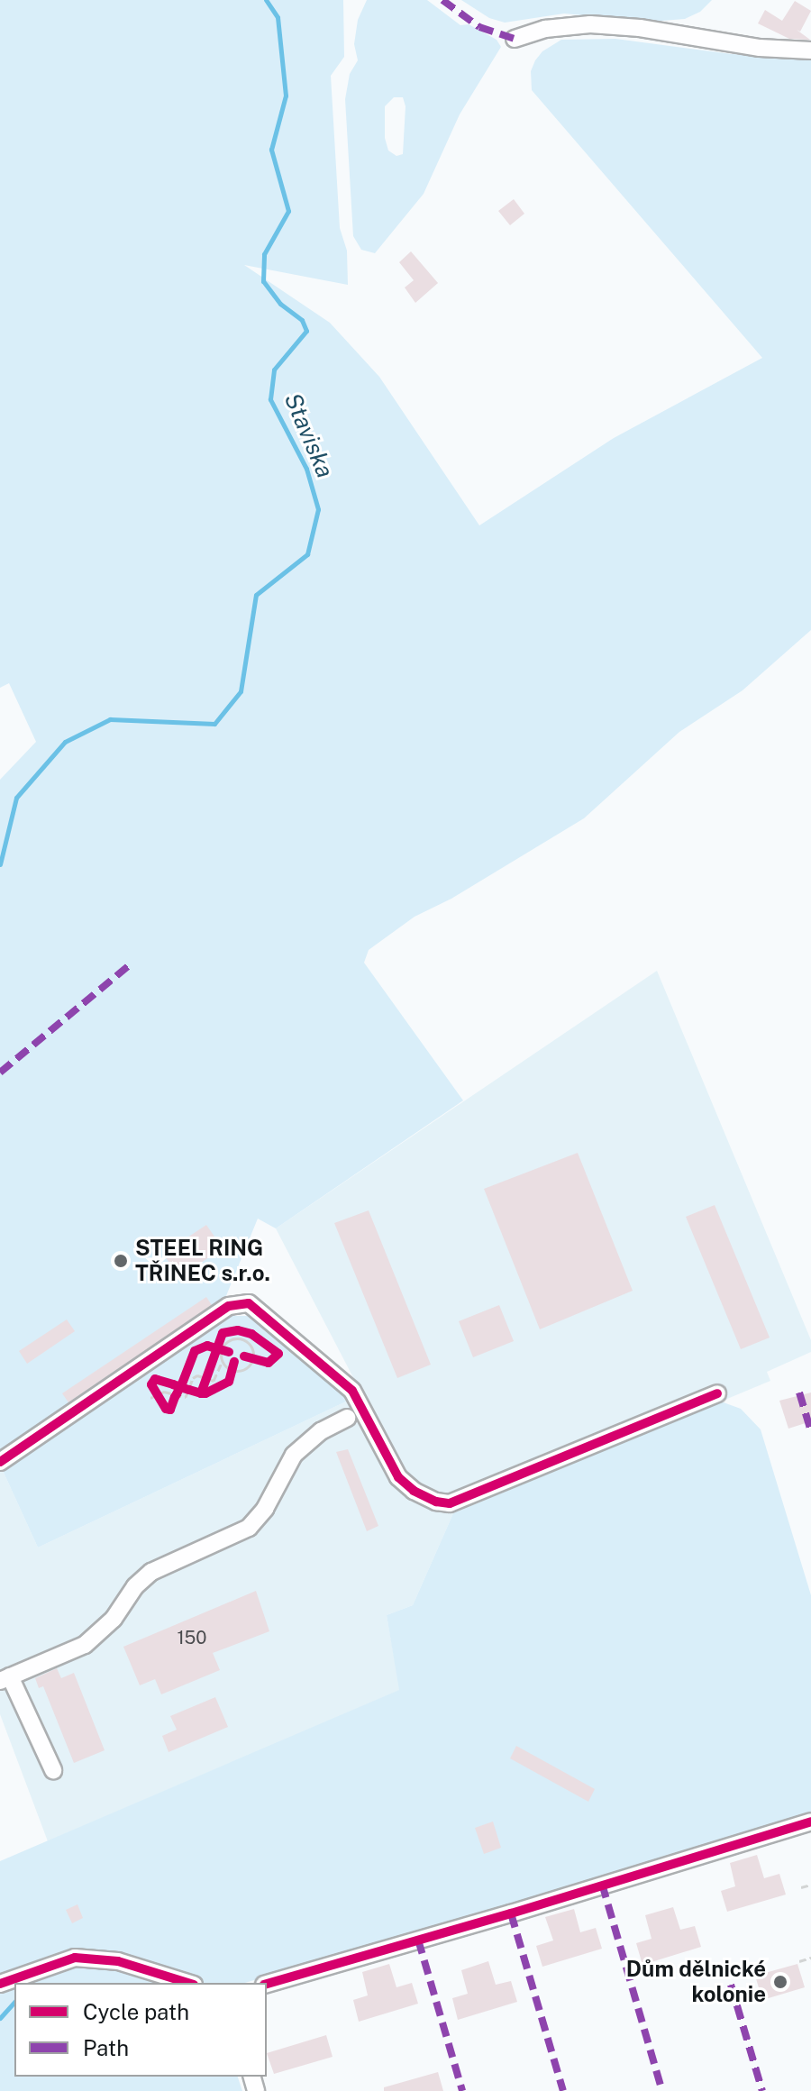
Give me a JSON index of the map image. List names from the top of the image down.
{
  "water": ["Staviska"],
  "places": ["STEEL RING TŘINEC s.r.o.", "Dům dělnické kolonie"],
  "house_numbers": ["150"],
  "legend": ["Cycle path", "Path"]
}
